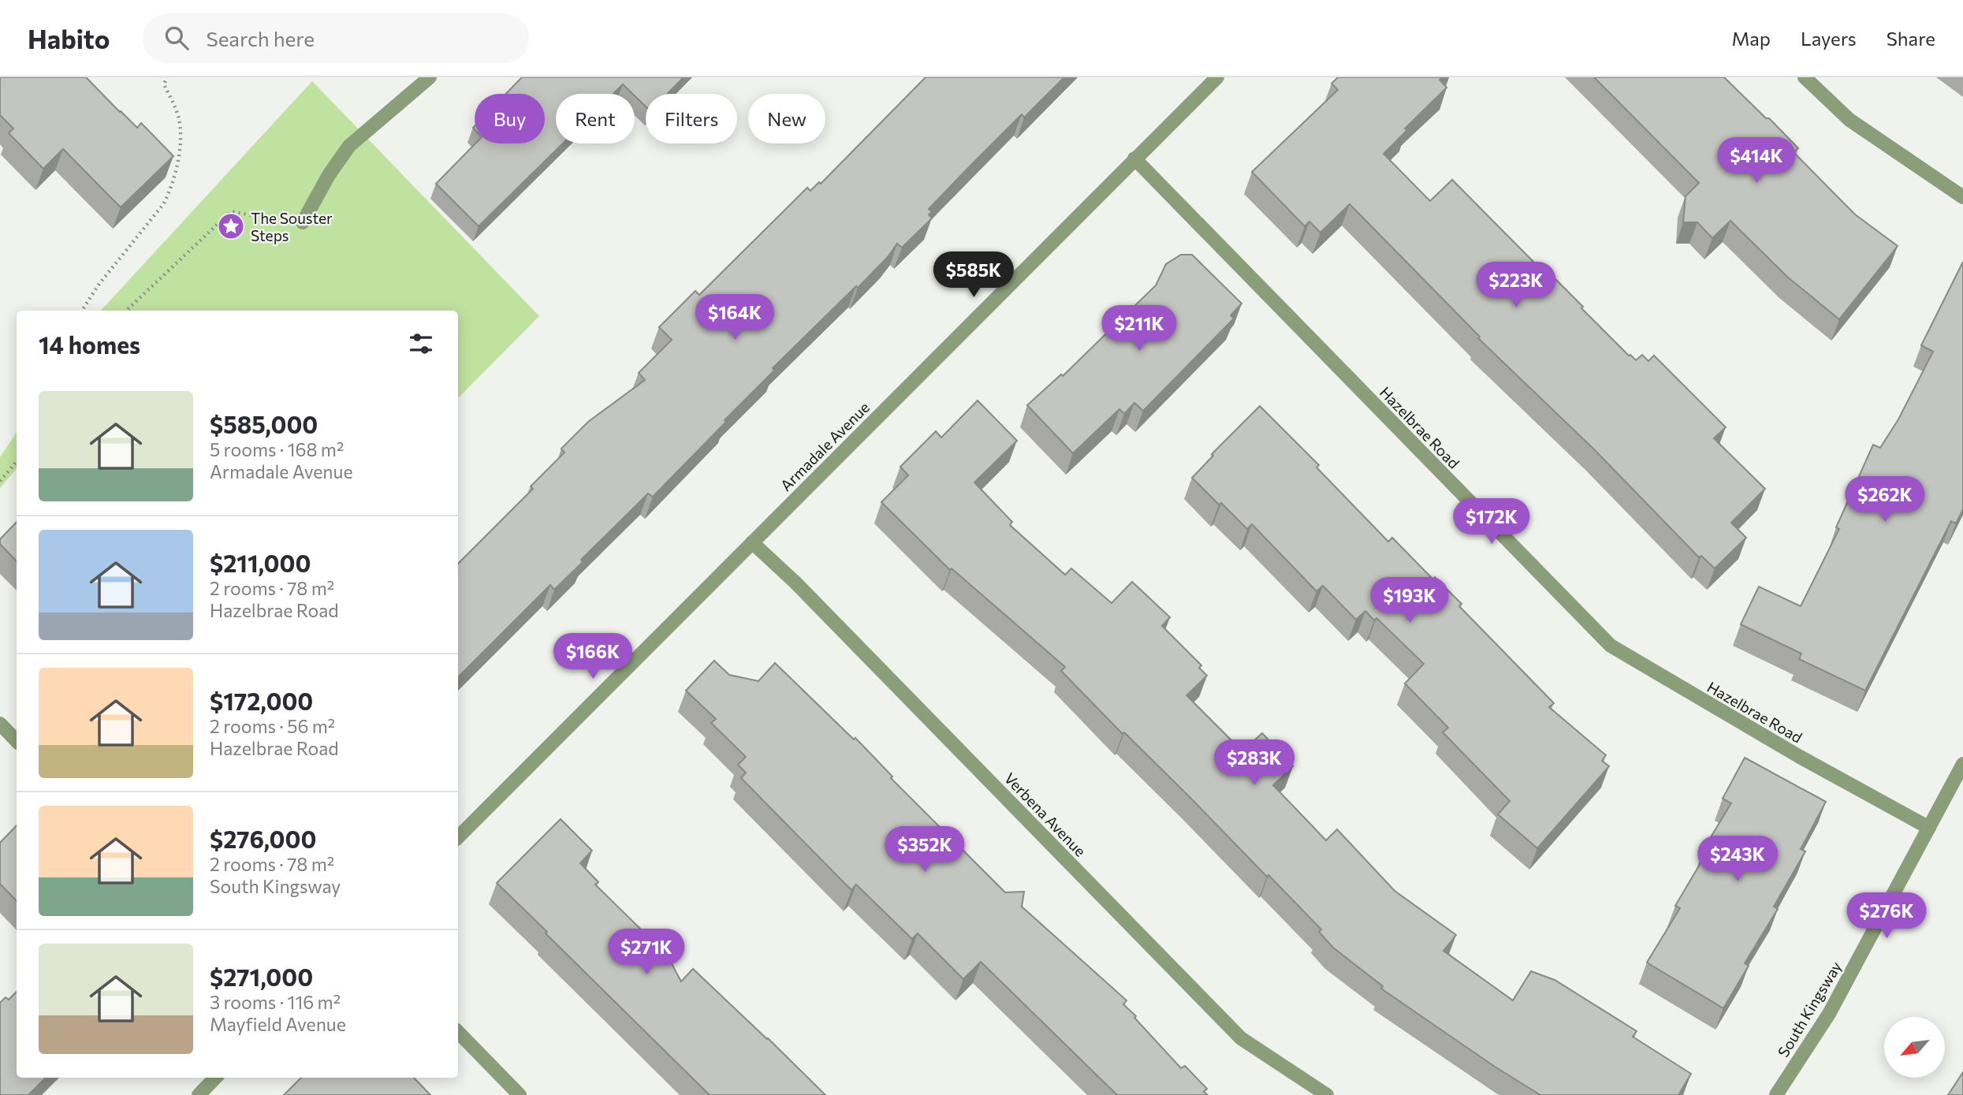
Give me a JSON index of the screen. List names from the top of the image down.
{
  "streets": {
    "street": [
      "Hazelbrae Road",
      "Armadale Avenue",
      "Verbena Avenue",
      "South Kingsway"
    ]
  },
  "crossings": [
    ["Hazelbrae Road", "Armadale Avenue"],
    ["Hazelbrae Road", "South Kingsway"],
    ["Armadale Avenue", "Verbena Avenue"]
  ],
  "places": {
    "place": ["The Souster Steps"]
  },
  "north": "bottom left",
  "page": {
    "header": "Habito",
    "search": "Search here",
    "nav": ["Map", "Layers", "Share"],
    "chip": [
      "Buy",
      "Rent",
      "Filters",
      "New"
    ],
    "price": [
      "$414K",
      "$585K",
      "$223K",
      "$164K",
      "$211K",
      "$262K",
      "$172K",
      "$193K",
      "$166K",
      "$283K",
      "$352K",
      "$243K",
      "$276K",
      "$271K"
    ],
    "heading": "14 homes",
    "list": [
      {
        "name": "$585,000",
        "note": "5 rooms · 168 m² · Armadale Avenue"
      },
      {
        "name": "$211,000",
        "note": "2 rooms · 78 m² · Hazelbrae Road"
      },
      {
        "name": "$172,000",
        "note": "2 rooms · 56 m² · Hazelbrae Road"
      },
      {
        "name": "$276,000",
        "note": "2 rooms · 78 m² · South Kingsway"
      },
      {
        "name": "$271,000",
        "note": "3 rooms · 116 m² · Mayfield Avenue"
      }
    ]
  }
}
